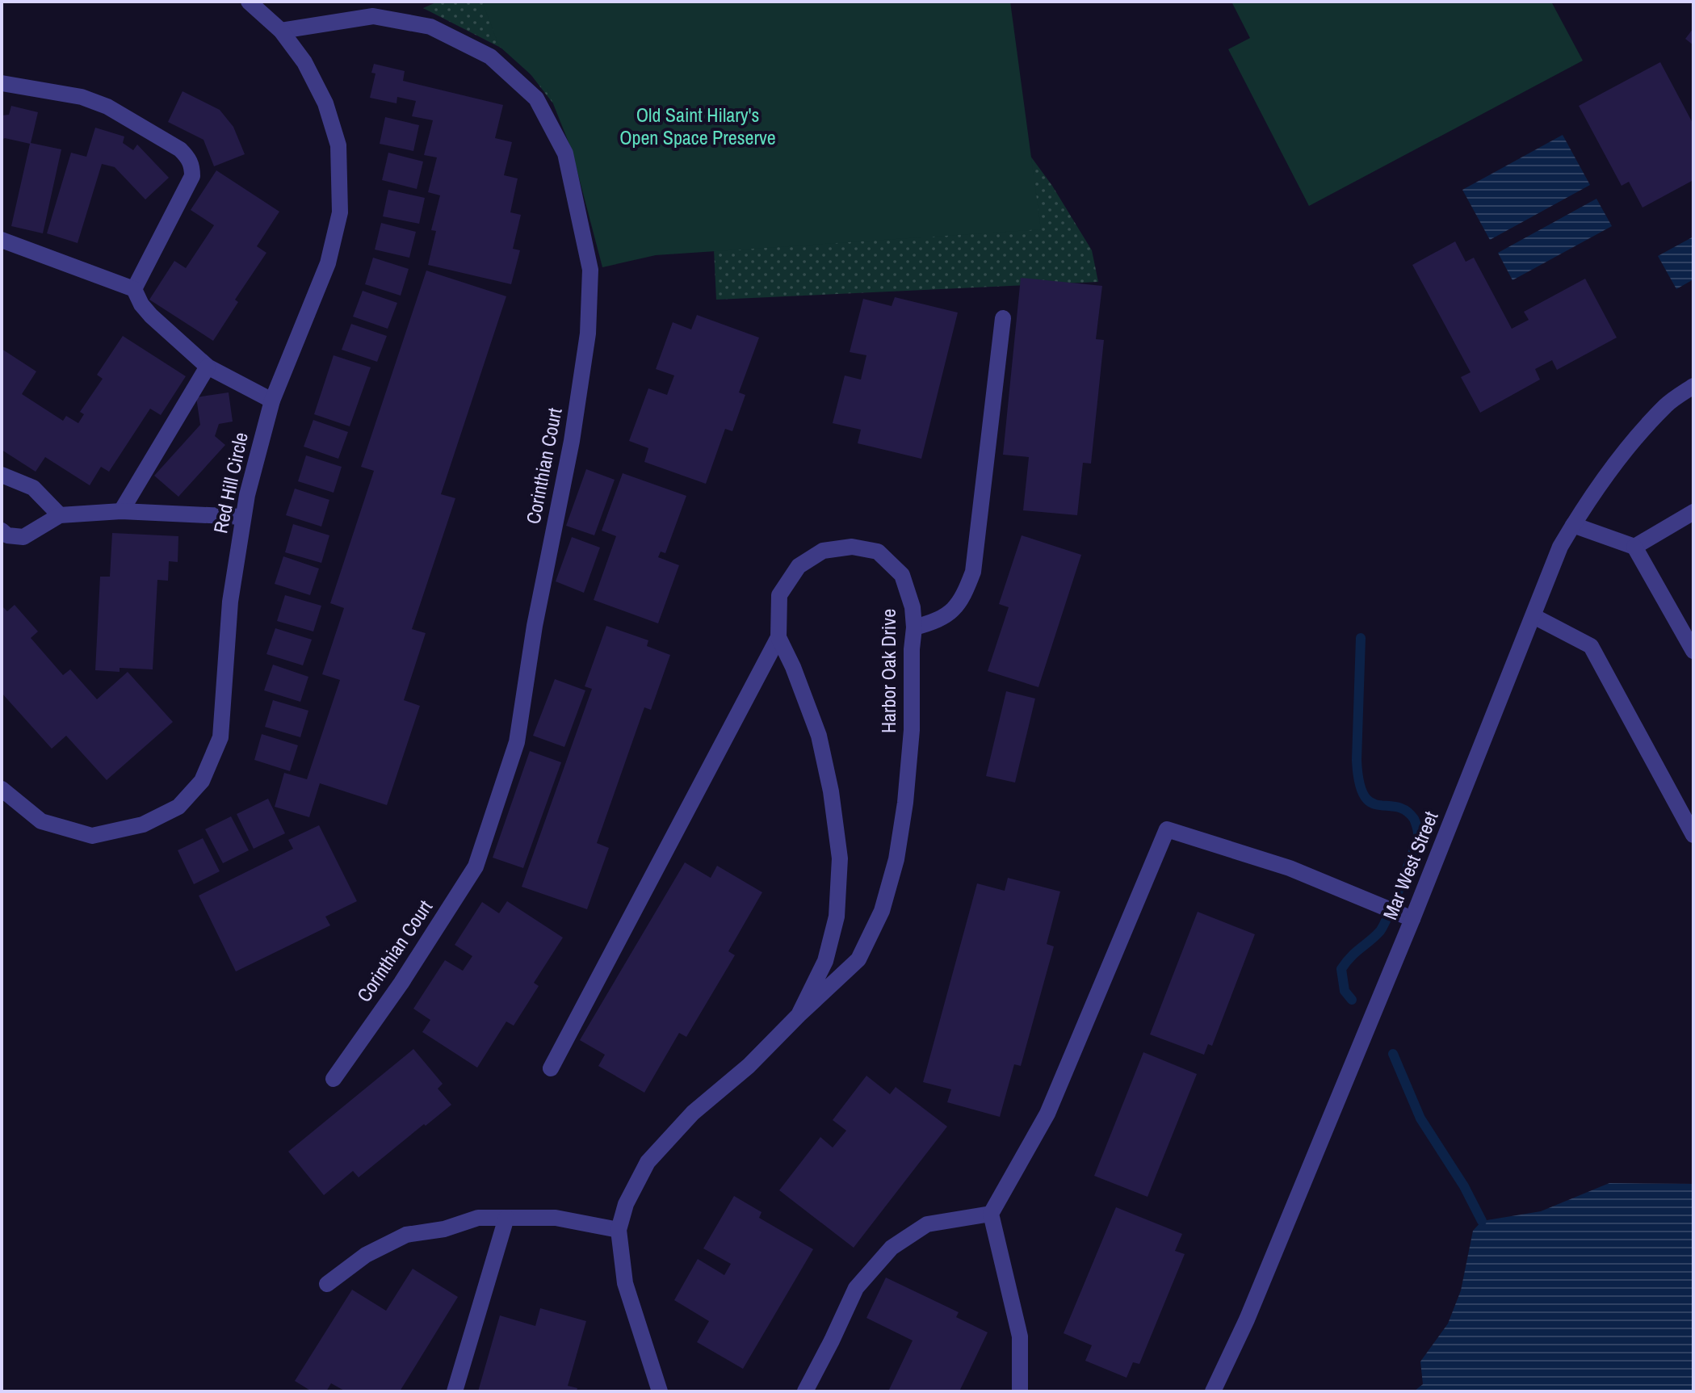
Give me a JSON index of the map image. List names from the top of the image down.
{
  "streets": {
    "street": [
      "Corinthian Court",
      "Red Hill Circle",
      "Harbor Oak Drive",
      "Mar West Street"
    ]
  },
  "crossings": [
    ["Corinthian Court", "Red Hill Circle"]
  ],
  "parks": ["Old Saint Hilary's Open Space Preserve"]
}
